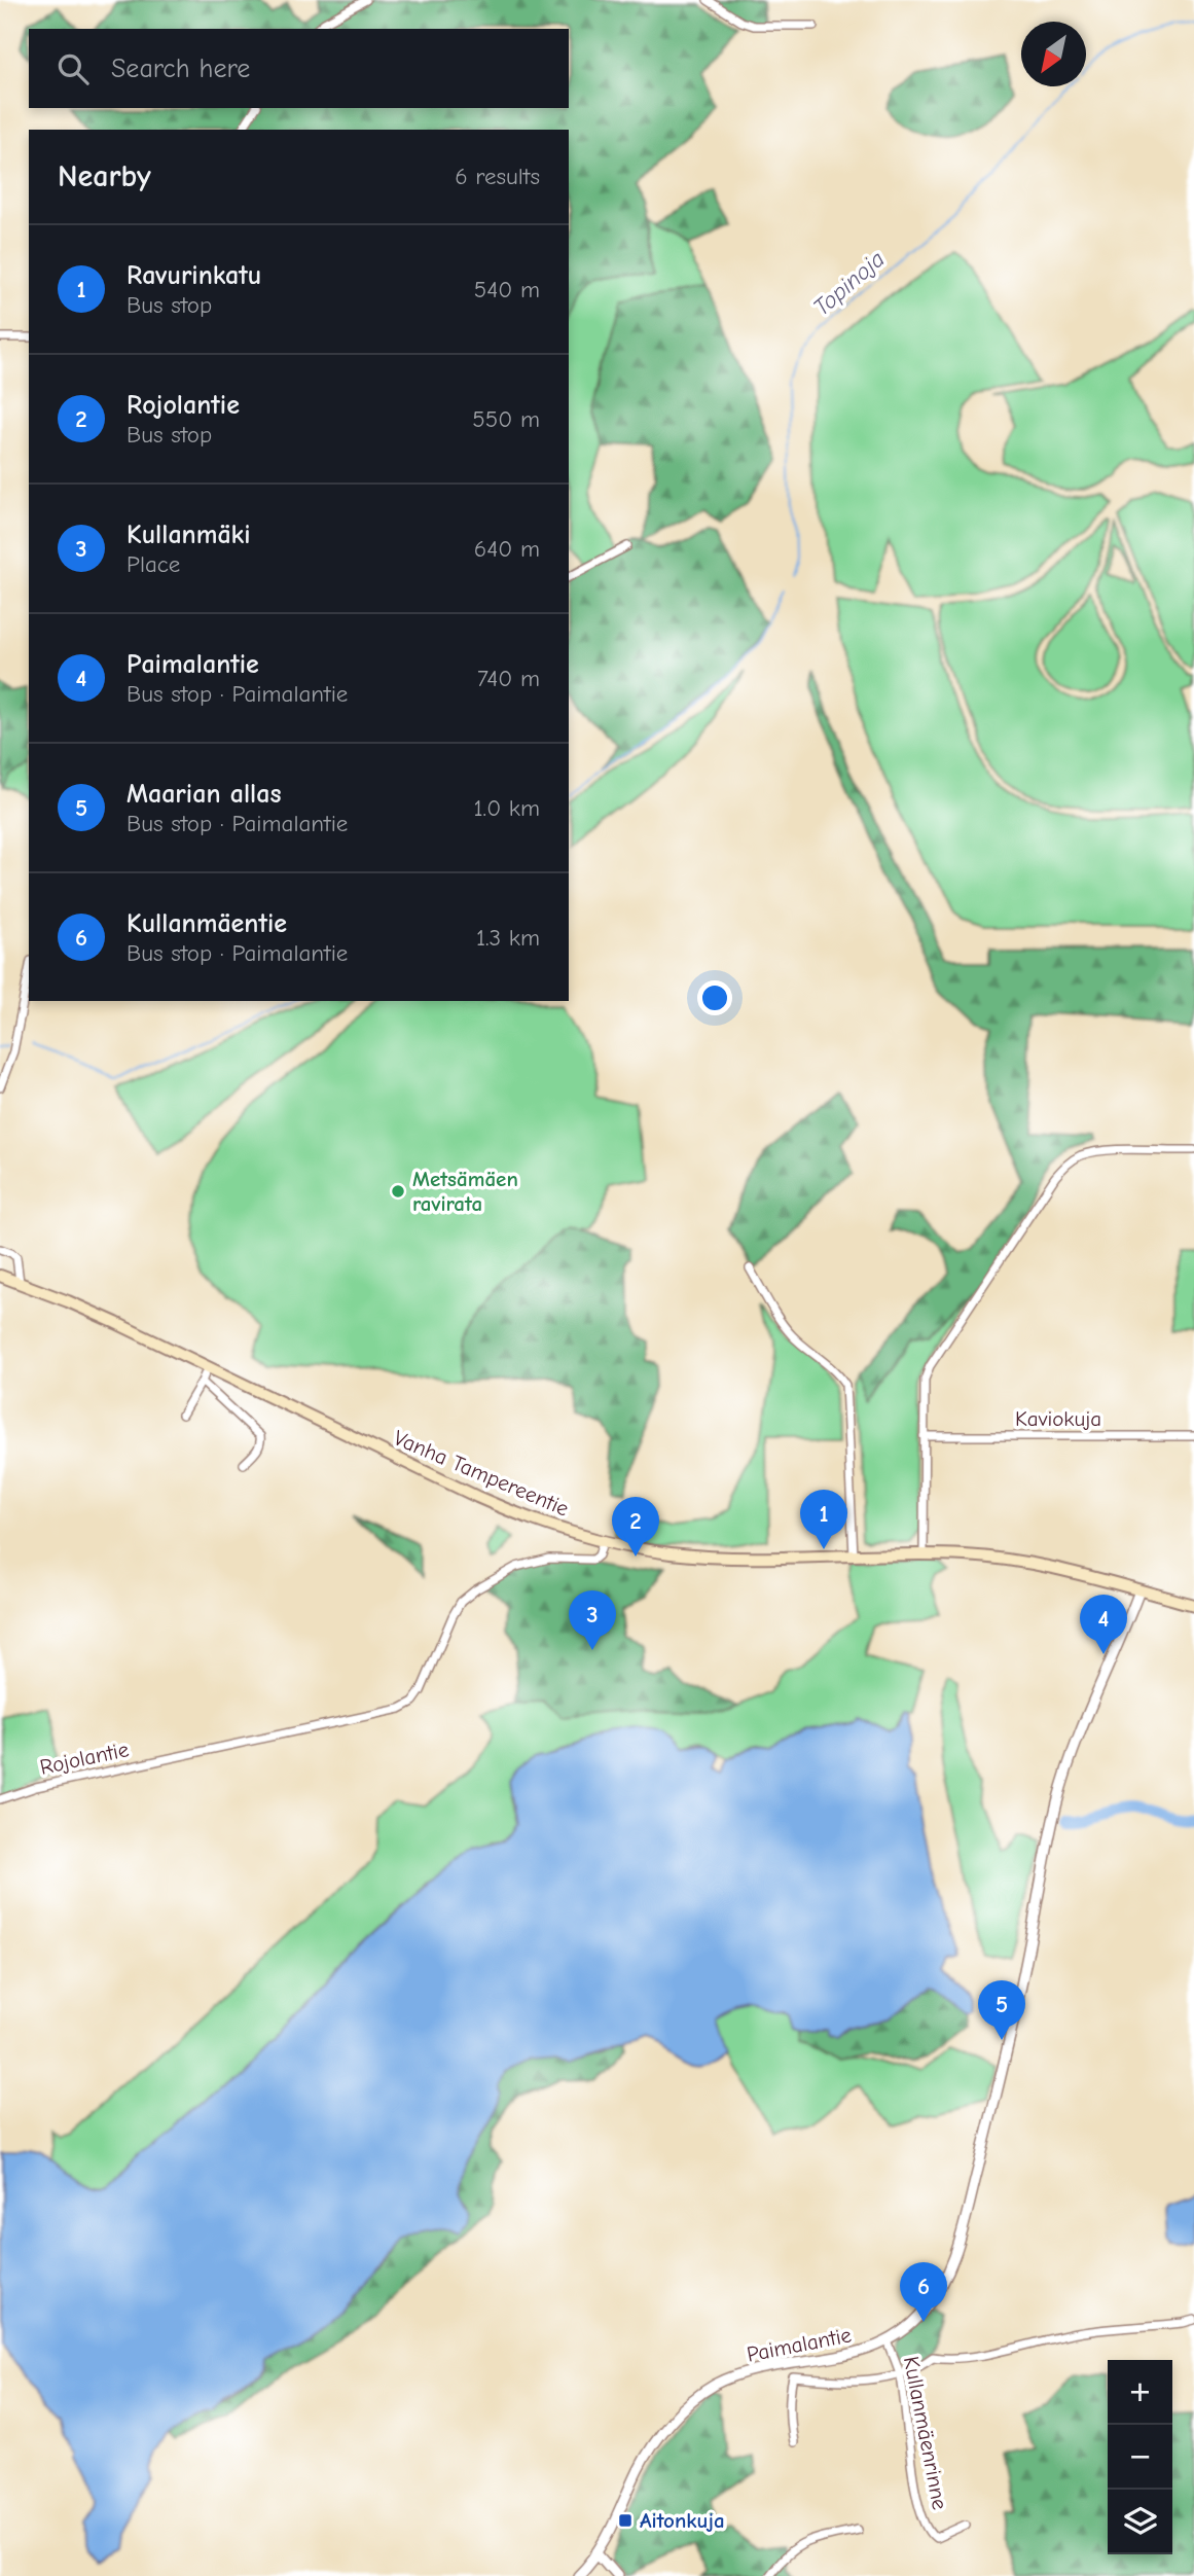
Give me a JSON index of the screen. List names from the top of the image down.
{
  "streets": {
    "main road": ["Vanha Tampereentie"],
    "street": [
      "Kaviokuja",
      "Rojolantie",
      "Paimalantie",
      "Kullanmäenrinne"
    ]
  },
  "crossings": [
    ["Vanha Tampereentie", "Rojolantie"],
    ["Vanha Tampereentie", "Paimalantie"],
    ["Paimalantie", "Kullanmäenrinne"]
  ],
  "water": ["Topinoja"],
  "places": {
    "other": ["Metsämäen ravirata"],
    "transit": ["Aitonkuja"]
  },
  "north": "bottom left",
  "page": {
    "search": "Search here",
    "heading": ["Nearby", "6 results"],
    "list": [
      {
        "mark": "1",
        "name": "Ravurinkatu",
        "note": "Bus stop",
        "value": "540 m"
      },
      {
        "mark": "2",
        "name": "Rojolantie",
        "note": "Bus stop",
        "value": "550 m"
      },
      {
        "mark": "3",
        "name": "Kullanmäki",
        "note": "Place",
        "value": "640 m"
      },
      {
        "mark": "4",
        "name": "Paimalantie",
        "note": "Bus stop · Paimalantie",
        "value": "740 m"
      },
      {
        "mark": "5",
        "name": "Maarian allas",
        "note": "Bus stop · Paimalantie",
        "value": "1.0 km"
      },
      {
        "mark": "6",
        "name": "Kullanmäentie",
        "note": "Bus stop · Paimalantie",
        "value": "1.3 km"
      }
    ],
    "pins": [
      "1",
      "2",
      "3",
      "4",
      "5",
      "6"
    ],
    "map_buttons": ["+", "−"]
  }
}
